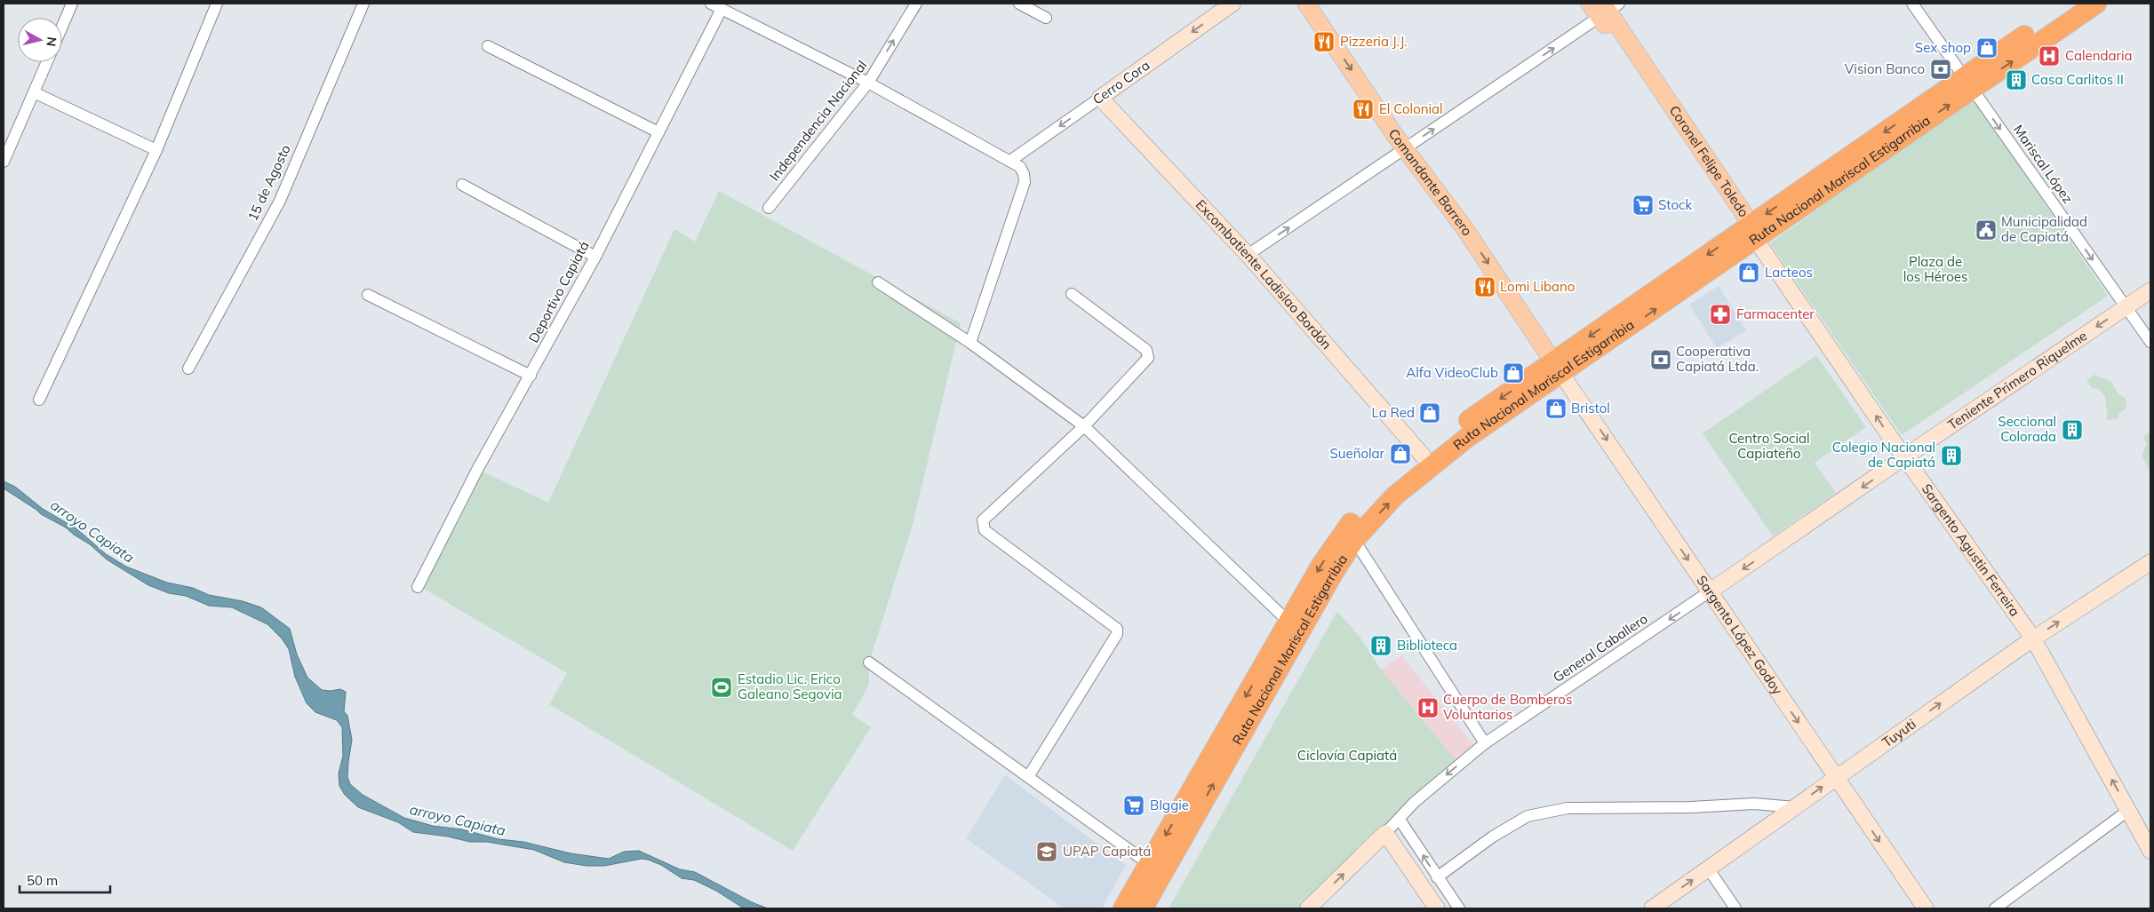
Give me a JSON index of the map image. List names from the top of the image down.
{
  "streets": {
    "highway": ["Ruta Nacional Mariscal Estigarribia"],
    "main road": ["Coronel Felipe Toledo", "Comandante Barrero"],
    "street": [
      "Cerro Cora",
      "Independencia Nacional",
      "Mariscal López",
      "15 de Agosto",
      "Excombatiente Ladislao Bordón",
      "Deportivo Capiatá",
      "Teniente Primero Riquelme",
      "Sargento Agustin Ferreira",
      "Sargento López Godoy",
      "General Caballero",
      "Tuyuti"
    ]
  },
  "crossings": [
    ["Cerro Cora", "Excombatiente Ladislao Bordón"],
    ["Coronel Felipe Toledo", "Ruta Nacional Mariscal Estigarribia"],
    ["Coronel Felipe Toledo", "Sargento Agustin Ferreira"],
    ["Mariscal López", "Ruta Nacional Mariscal Estigarribia"],
    ["Mariscal López", "Teniente Primero Riquelme"],
    ["Ruta Nacional Mariscal Estigarribia", "Comandante Barrero"],
    ["Ruta Nacional Mariscal Estigarribia", "Excombatiente Ladislao Bordón"],
    ["Ruta Nacional Mariscal Estigarribia", "Sargento Agustin Ferreira"],
    ["Ruta Nacional Mariscal Estigarribia", "Sargento López Godoy"],
    ["Comandante Barrero", "Sargento López Godoy"],
    ["Teniente Primero Riquelme", "Sargento Agustin Ferreira"],
    ["Teniente Primero Riquelme", "Sargento López Godoy"],
    ["Teniente Primero Riquelme", "General Caballero"],
    ["Sargento Agustin Ferreira", "Tuyuti"],
    ["Sargento López Godoy", "General Caballero"],
    ["Sargento López Godoy", "Tuyuti"]
  ],
  "one_way": [
    "Cerro Cora",
    "Independencia Nacional",
    "Mariscal López",
    "Comandante Barrero",
    "Teniente Primero Riquelme",
    "Sargento Agustin Ferreira",
    "Sargento López Godoy",
    "General Caballero",
    "Tuyuti"
  ],
  "water": ["arroyo Capiata"],
  "parks": ["Plaza de los Héroes", "Centro Social Capiateño", "Ciclovía Capiatá"],
  "places": {
    "restaurant": ["Pizzeria J.J.", "El Colonial", "Lomi Libano"],
    "shop": [
      "Sex shop",
      "Lacteos",
      "Alfa VideoClub",
      "Bristol",
      "La Red",
      "Sueñolar"
    ],
    "hospital": ["Calendaria", "Cuerpo de Bomberos Voluntarios"],
    "bank": ["Vision Banco", "Cooperativa Capiatá Ltda."],
    "building": [
      "Casa Carlitos II",
      "Seccional Colorada",
      "Colegio Nacional de Capiatá",
      "Biblioteca"
    ],
    "supermarket": ["Stock", "BIggie"],
    "public building": ["Municipalidad de Capiatá"],
    "pharmacy": ["Farmacenter"],
    "sports": ["Estadio Lic. Erico Galeano Segovia"],
    "school or university": ["UPAP Capiatá"]
  },
  "scale_bar": "50 m",
  "north": "right"
}
